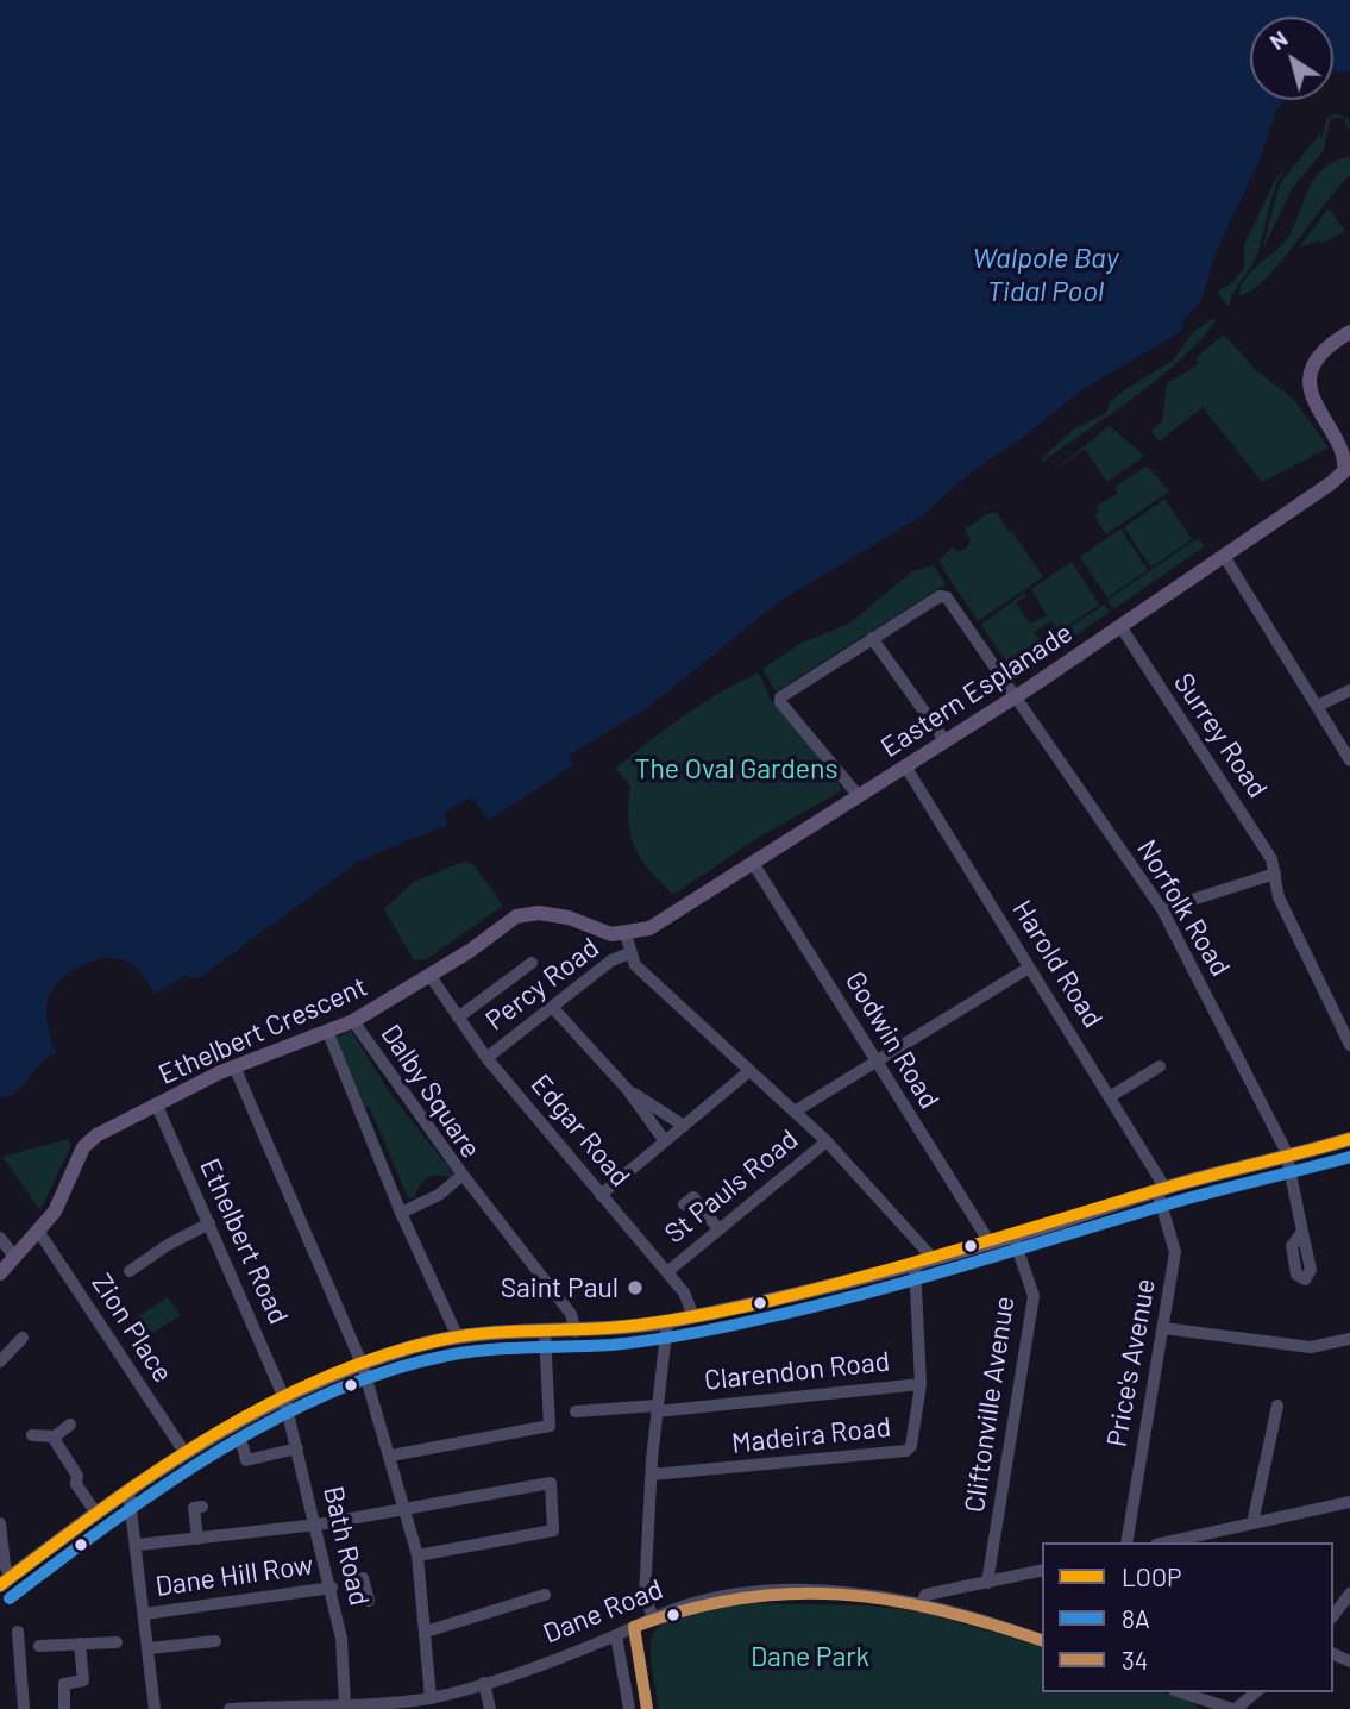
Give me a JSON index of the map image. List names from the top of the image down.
{
  "streets": {
    "main road": ["Eastern Esplanade", "Ethelbert Crescent"],
    "street": [
      "Surrey Road",
      "Norfolk Road",
      "Harold Road",
      "Percy Road",
      "Godwin Road",
      "Dalby Square",
      "Edgar Road",
      "St Pauls Road",
      "Ethelbert Road",
      "Zion Place",
      "Price's Avenue",
      "Clarendon Road",
      "Cliftonville Avenue",
      "Madeira Road",
      "Bath Road",
      "Dane Hill Row",
      "Dane Road"
    ]
  },
  "crossings": [
    ["Eastern Esplanade", "Surrey Road"],
    ["Eastern Esplanade", "Norfolk Road"],
    ["Eastern Esplanade", "Harold Road"],
    ["Eastern Esplanade", "Ethelbert Crescent"],
    ["Eastern Esplanade", "Godwin Road"],
    ["Harold Road", "Price's Avenue"],
    ["Percy Road", "Edgar Road"],
    ["Ethelbert Crescent", "Dalby Square"],
    ["Ethelbert Crescent", "Edgar Road"],
    ["Ethelbert Crescent", "Ethelbert Road"],
    ["Ethelbert Crescent", "Zion Place"],
    ["Edgar Road", "St Pauls Road"],
    ["Ethelbert Road", "Bath Road"],
    ["Clarendon Road", "Madeira Road"],
    ["Bath Road", "Dane Hill Row"],
    ["Bath Road", "Dane Road"]
  ],
  "water": ["Walpole Bay Tidal Pool"],
  "parks": ["The Oval Gardens", "Dane Park"],
  "places": ["Saint Paul"],
  "lines": ["transit line LOOP", "transit line 8A", "transit line 34"],
  "legend": ["LOOP", "8A", "34"],
  "north": "top left"
}
